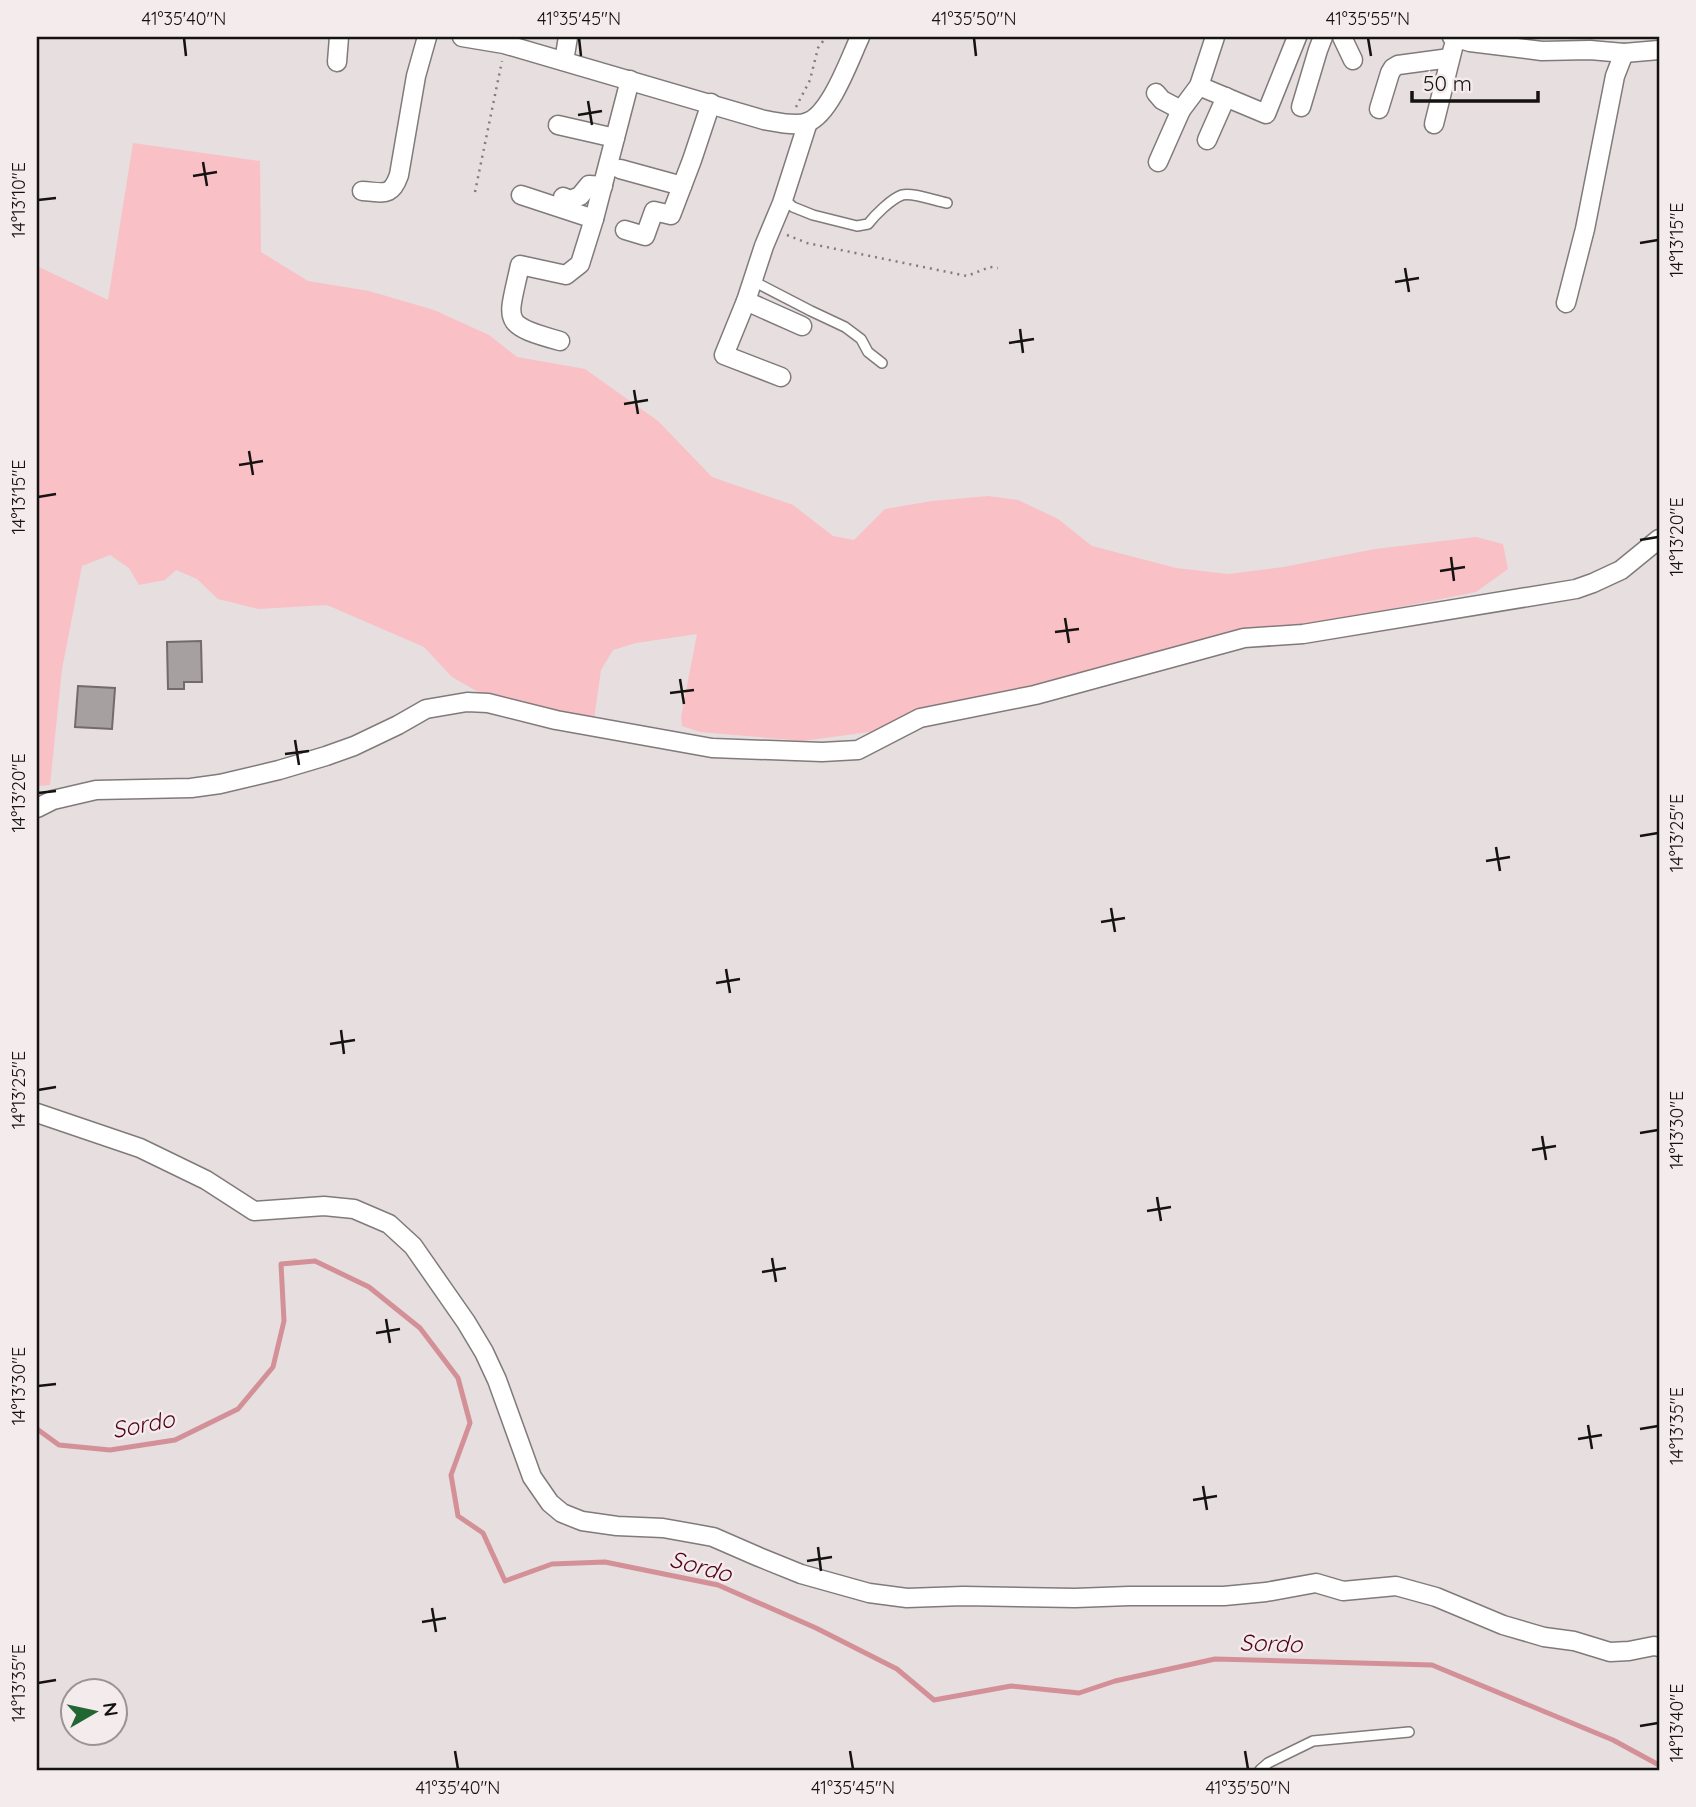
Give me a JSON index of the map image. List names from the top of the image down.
{
  "water": ["Sordo"],
  "scale_bar": "50 m",
  "north": "right",
  "coordinates": [
    "41°35'40\"N",
    "41°35'45\"N",
    "41°35'50\"N",
    "41°35'55\"N",
    "14°13'10\"E",
    "14°13'15\"E",
    "14°13'20\"E",
    "14°13'25\"E",
    "14°13'30\"E",
    "14°13'35\"E",
    "14°13'40\"E"
  ]
}
